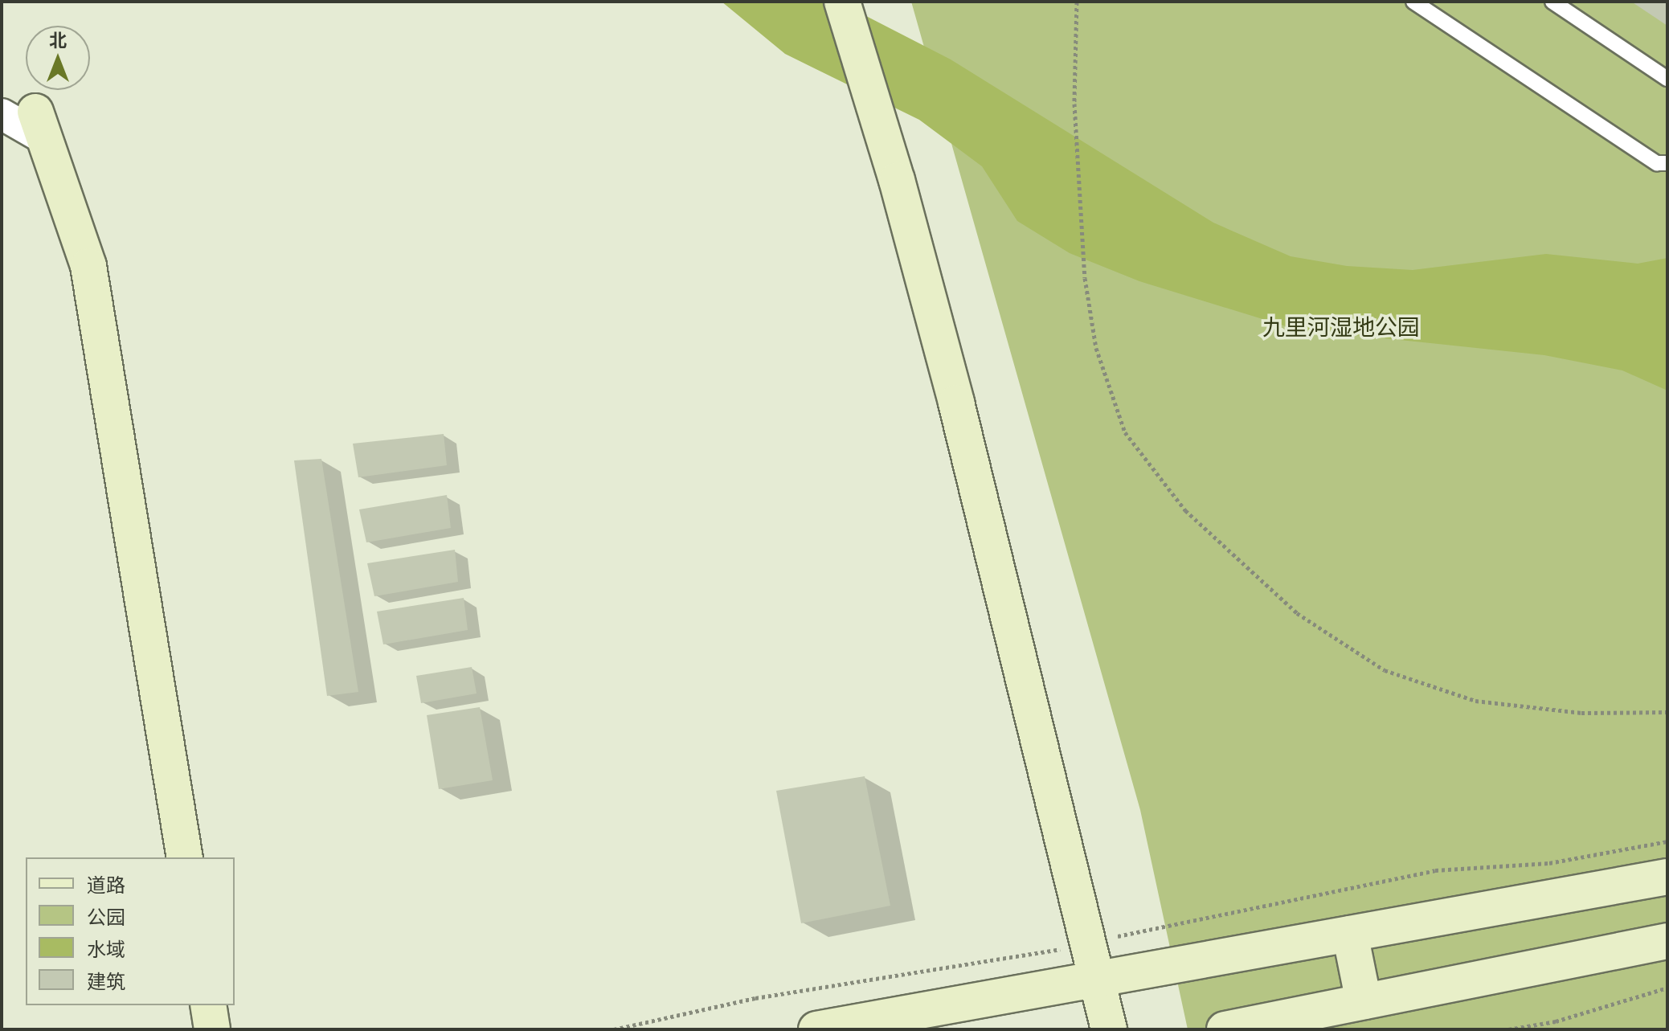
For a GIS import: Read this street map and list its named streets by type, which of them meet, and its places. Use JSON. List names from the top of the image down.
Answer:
{
  "parks": ["九里河湿地公园"],
  "legend": [
    "道路",
    "公园",
    "水域",
    "建筑"
  ],
  "north": "top"
}
